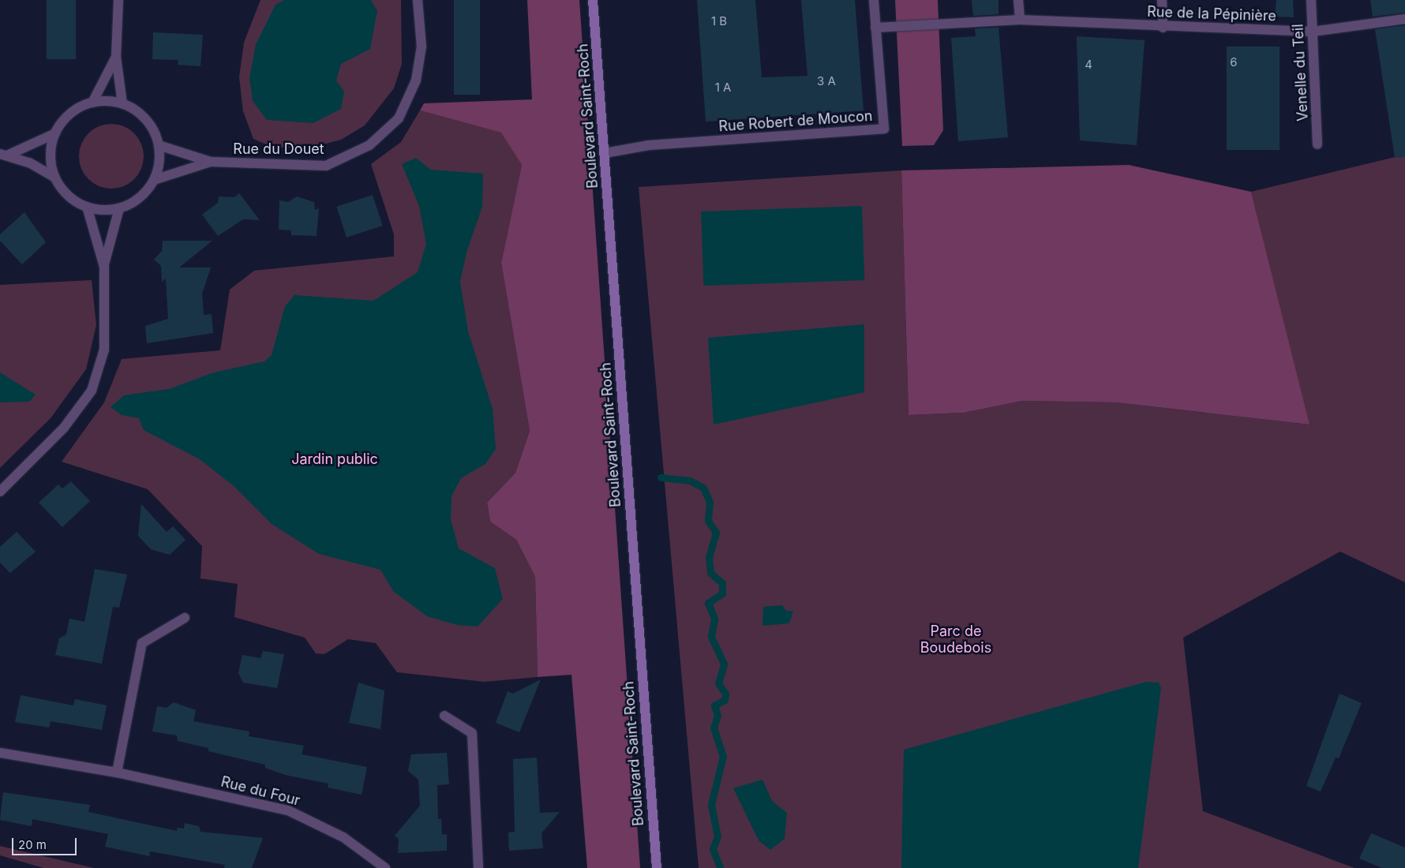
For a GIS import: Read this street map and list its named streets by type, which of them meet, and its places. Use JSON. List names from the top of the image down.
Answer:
{
  "streets": {
    "main road": ["Boulevard Saint-Roch"],
    "street": [
      "Rue de la Pépinière",
      "Venelle du Teil",
      "Rue Robert de Moucon",
      "Rue du Douet",
      "Rue du Four"
    ]
  },
  "crossings": [
    ["Rue de la Pépinière", "Venelle du Teil"],
    ["Rue de la Pépinière", "Rue Robert de Moucon"],
    ["Boulevard Saint-Roch", "Rue Robert de Moucon"]
  ],
  "parks": ["Jardin public", "Parc de Boudebois"],
  "house_numbers": [
    "1 B",
    "6",
    "4",
    "3 A",
    "1 A"
  ],
  "scale_bar": "20 m"
}
